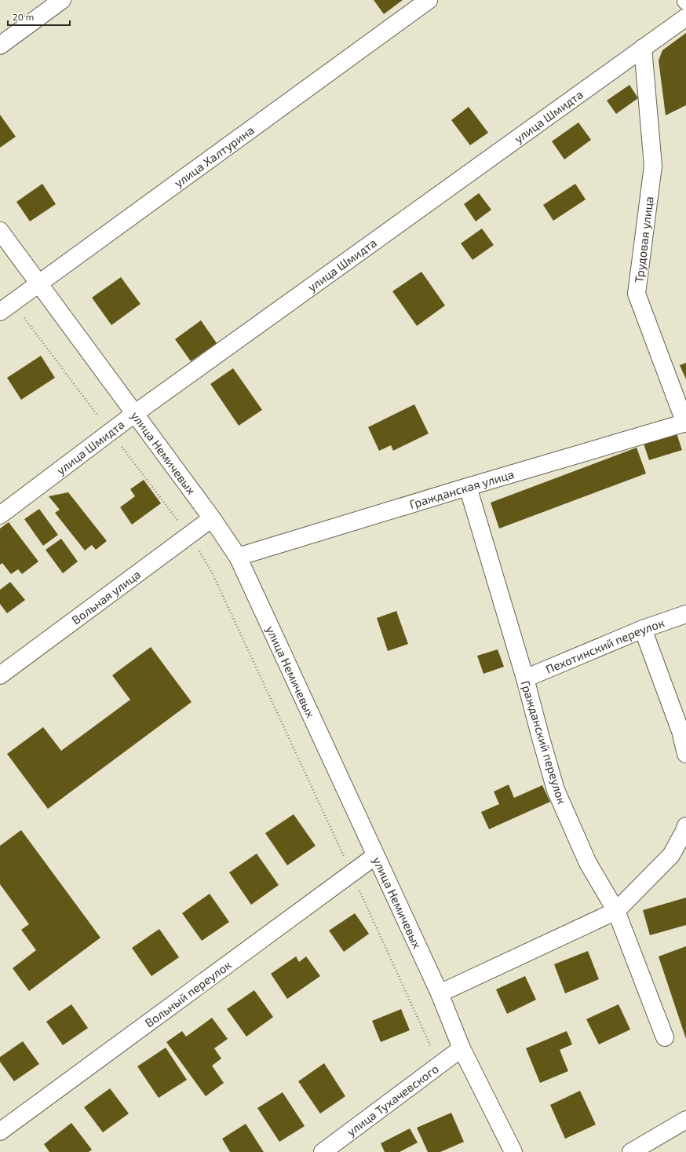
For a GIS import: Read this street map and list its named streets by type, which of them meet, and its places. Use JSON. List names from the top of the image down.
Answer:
{
  "streets": {
    "street": [
      "улица Шмидта",
      "улица Халтурина",
      "Трудовая улица",
      "улица Немичевых",
      "Гражданская улица",
      "Вольная улица",
      "Пехотинский переулок",
      "Гражданский переулок",
      "Вольный переулок",
      "улица Тухачевского"
    ]
  },
  "crossings": [
    ["улица Шмидта", "Трудовая улица"],
    ["улица Шмидта", "улица Немичевых"],
    ["улица Халтурина", "улица Немичевых"],
    ["Трудовая улица", "Гражданская улица"],
    ["улица Немичевых", "Гражданская улица"],
    ["улица Немичевых", "Вольная улица"],
    ["улица Немичевых", "Вольный переулок"],
    ["улица Немичевых", "улица Тухачевского"],
    ["Гражданская улица", "Гражданский переулок"],
    ["Пехотинский переулок", "Гражданский переулок"]
  ],
  "scale_bar": "20 m"
}
